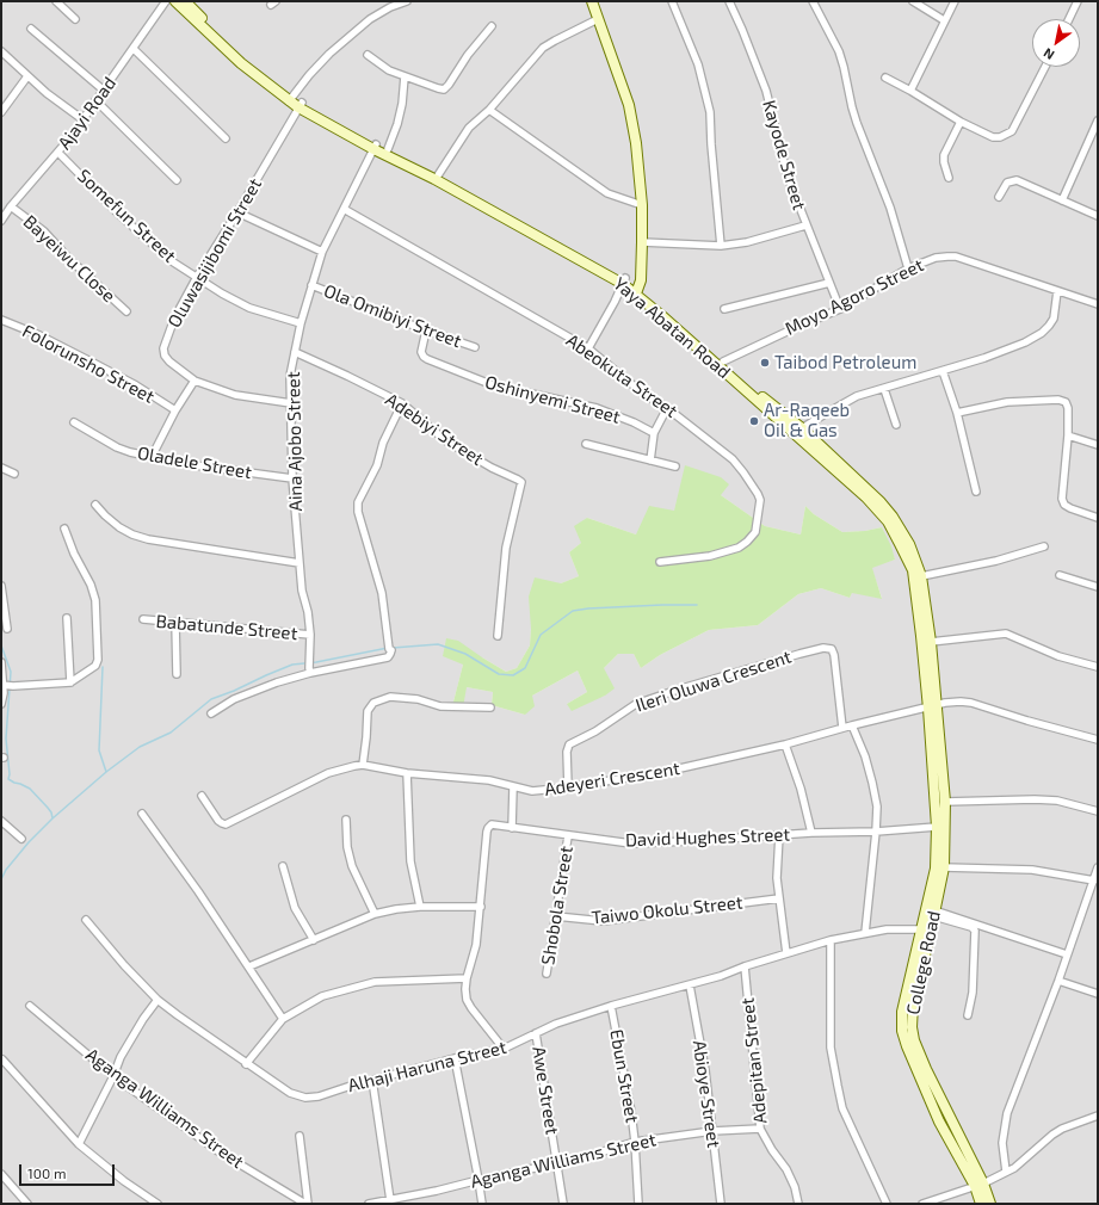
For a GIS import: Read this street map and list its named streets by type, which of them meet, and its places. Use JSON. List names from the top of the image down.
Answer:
{
  "streets": {
    "main road": ["Yaya Abatan Road", "College Road"],
    "street": [
      "Ajayi Road",
      "Kayode Street",
      "Somefun Street",
      "Oluwasijibomi Street",
      "Bayeiwu Close",
      "Moyo Agoro Street",
      "Ola Omibiyi Street",
      "Folorunsho Street",
      "Abeokuta Street",
      "Oshinyemi Street",
      "Adebiyi Street",
      "Aina Ajobo Street",
      "Oladele Street",
      "Babatunde Street",
      "Ileri Oluwa Crescent",
      "Adeyeri Crescent",
      "David Hughes Street",
      "Shobola Street",
      "Taiwo Okolu Street",
      "Adepitan Street",
      "Alhaji Haruna Street",
      "Ebun Street",
      "Awe Street",
      "Abioye Street",
      "Aganga Williams Street"
    ]
  },
  "crossings": [
    ["Ajayi Road", "Somefun Street"],
    ["Ajayi Road", "Bayeiwu Close"],
    ["Kayode Street", "Moyo Agoro Street"],
    ["Somefun Street", "Oluwasijibomi Street"],
    ["Somefun Street", "Aina Ajobo Street"],
    ["Oluwasijibomi Street", "Yaya Abatan Road"],
    ["Oluwasijibomi Street", "Aina Ajobo Street"],
    ["Moyo Agoro Street", "Yaya Abatan Road"],
    ["Ola Omibiyi Street", "Oshinyemi Street"],
    ["Ola Omibiyi Street", "Aina Ajobo Street"],
    ["Yaya Abatan Road", "Aina Ajobo Street"],
    ["Yaya Abatan Road", "Adeyeri Crescent"],
    ["Yaya Abatan Road", "College Road"],
    ["Abeokuta Street", "Aina Ajobo Street"],
    ["Adebiyi Street", "Aina Ajobo Street"],
    ["Aina Ajobo Street", "Oladele Street"],
    ["Aina Ajobo Street", "Babatunde Street"],
    ["Ileri Oluwa Crescent", "Adeyeri Crescent"],
    ["Adeyeri Crescent", "College Road"],
    ["David Hughes Street", "Shobola Street"],
    ["David Hughes Street", "College Road"],
    ["David Hughes Street", "Alhaji Haruna Street"],
    ["Shobola Street", "Taiwo Okolu Street"],
    ["College Road", "Alhaji Haruna Street"],
    ["Adepitan Street", "Alhaji Haruna Street"],
    ["Adepitan Street", "Aganga Williams Street"],
    ["Alhaji Haruna Street", "Ebun Street"],
    ["Alhaji Haruna Street", "Awe Street"],
    ["Alhaji Haruna Street", "Abioye Street"],
    ["Ebun Street", "Aganga Williams Street"],
    ["Awe Street", "Aganga Williams Street"],
    ["Abioye Street", "Aganga Williams Street"]
  ],
  "places": ["Taibod Petroleum", "Ar-Raqeeb Oil & Gas"],
  "scale_bar": "100 m",
  "north": "bottom left"
}
